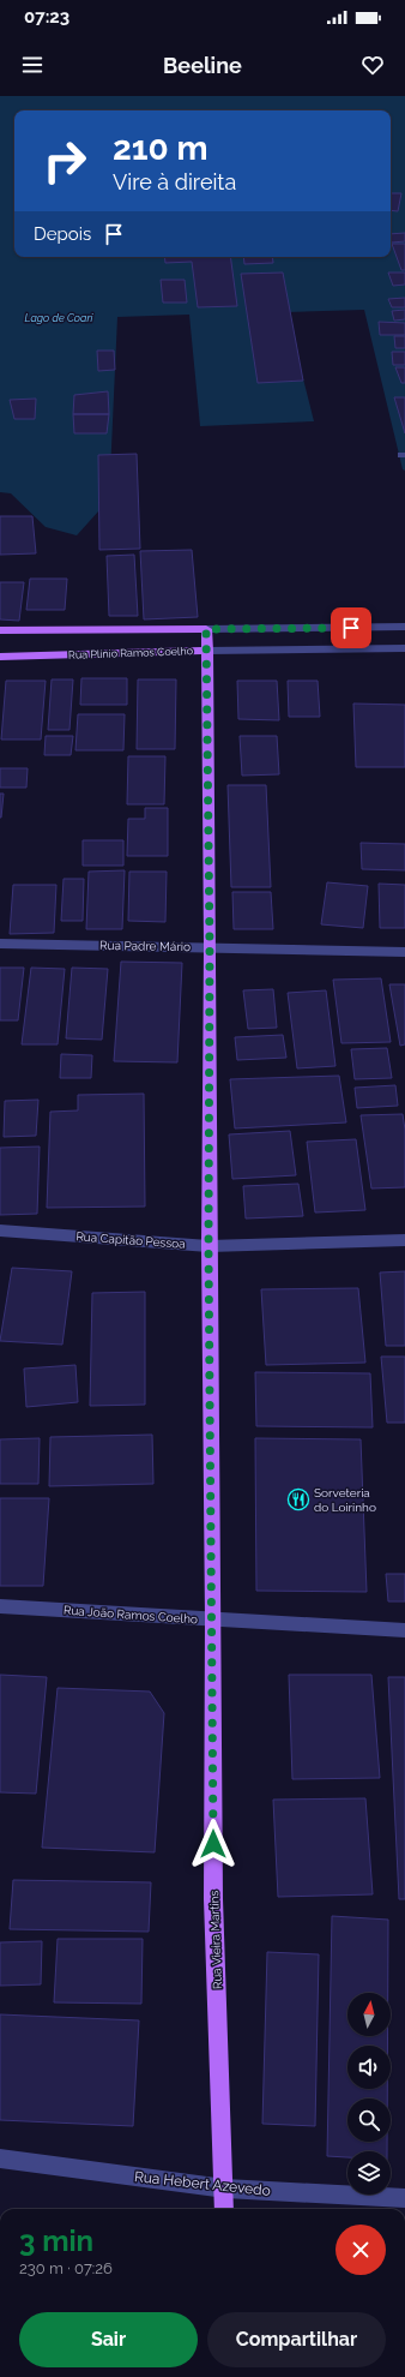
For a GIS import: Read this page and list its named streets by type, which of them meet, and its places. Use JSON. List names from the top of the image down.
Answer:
{
  "streets": {
    "main road": ["Rua Plínio Ramos Coelho", "Rua Vieira Martins"],
    "street": [
      "Rua Padre Mário",
      "Rua Capitão Pessoa",
      "Rua João Ramos Coelho",
      "Rua Hebert Azevedo"
    ]
  },
  "crossings": [
    ["Rua Plínio Ramos Coelho", "Rua Vieira Martins"],
    ["Rua Padre Mário", "Rua Vieira Martins"],
    ["Rua Capitão Pessoa", "Rua Vieira Martins"],
    ["Rua João Ramos Coelho", "Rua Vieira Martins"],
    ["Rua Vieira Martins", "Rua Hebert Azevedo"]
  ],
  "water": ["Lago de Coari"],
  "places": {
    "restaurant": ["Sorveteria do Loirinho"]
  },
  "north": "top",
  "page": {
    "status": "07:23",
    "header": "Beeline",
    "turn": ["210 m", "Vire à direita"],
    "then": "Depois",
    "heading": ["3 min", "230 m · 07:26"],
    "buttons": ["Sair", "Compartilhar"]
  }
}
